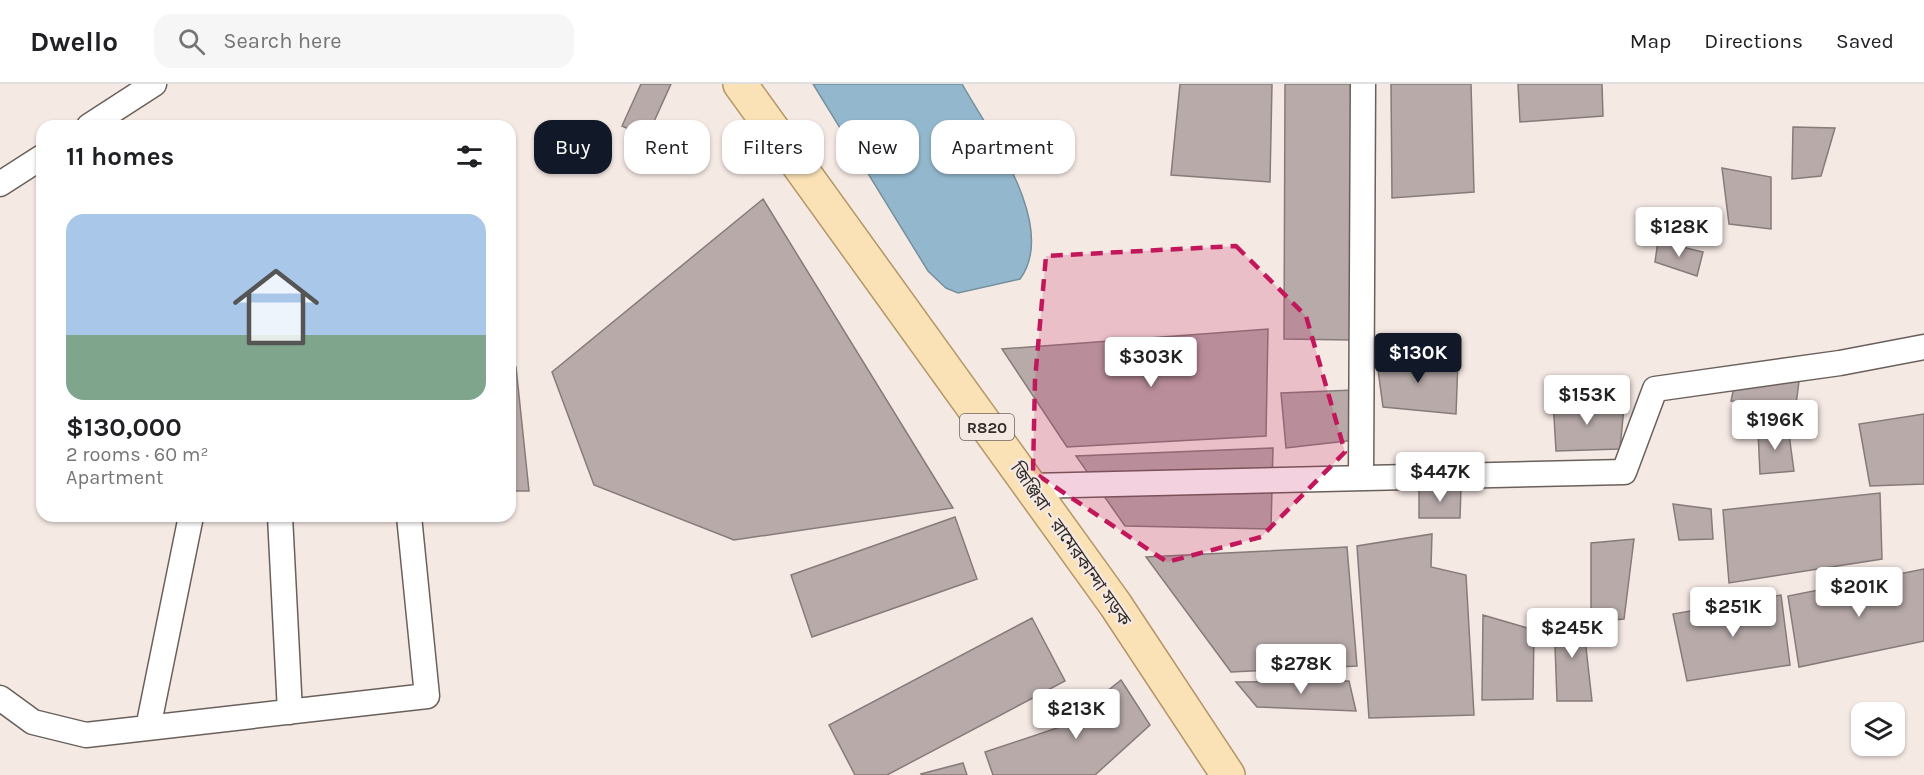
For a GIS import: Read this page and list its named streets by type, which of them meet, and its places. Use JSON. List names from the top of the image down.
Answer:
{
  "streets": {
    "main road": ["R820", "জিঞ্জিরা - রামেরকান্দা সড়ক"]
  },
  "page": {
    "header": "Dwello",
    "search": "Search here",
    "nav": ["Map", "Directions", "Saved"],
    "chip": [
      "Buy",
      "Rent",
      "Filters",
      "New",
      "Apartment"
    ],
    "heading": "11 homes",
    "list": [
      {
        "name": "$130,000",
        "note": "2 rooms · 60 m² · Apartment"
      }
    ],
    "price": [
      "$128K",
      "$130K",
      "$303K",
      "$153K",
      "$196K",
      "$447K",
      "$201K",
      "$251K",
      "$245K",
      "$278K",
      "$213K"
    ]
  }
}
